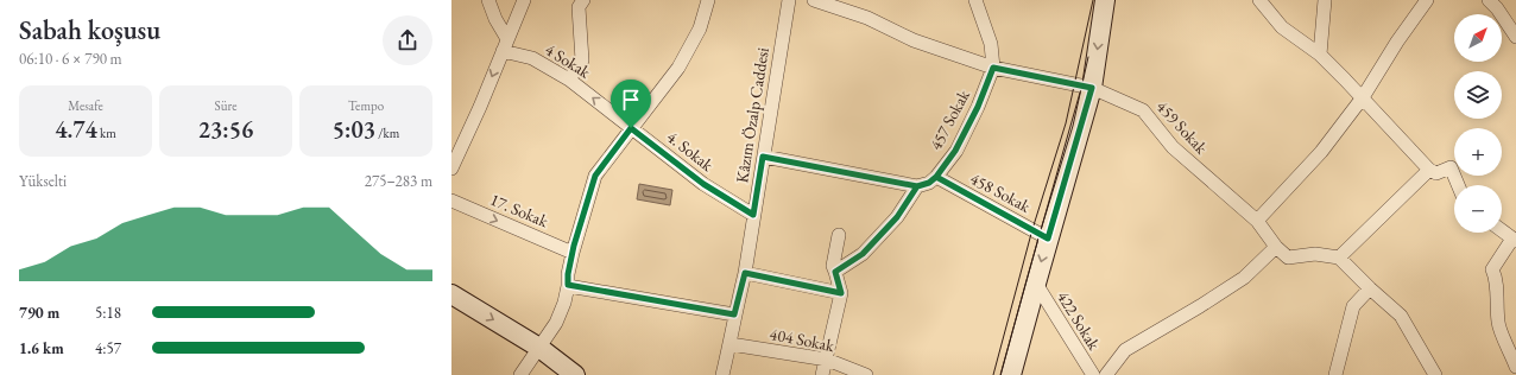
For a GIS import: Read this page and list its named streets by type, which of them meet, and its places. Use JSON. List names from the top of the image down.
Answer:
{
  "streets": {
    "street": [
      "4 Sokak",
      "Kâzım Özalp Caddesi",
      "457 Sokak",
      "459 Sokak",
      "4. Sokak",
      "458 Sokak",
      "17. Sokak",
      "422 Sokak",
      "404 Sokak"
    ]
  },
  "crossings": [
    ["4 Sokak", "4. Sokak"],
    ["Kâzım Özalp Caddesi", "4. Sokak"],
    ["Kâzım Özalp Caddesi", "458 Sokak"],
    ["Kâzım Özalp Caddesi", "404 Sokak"],
    ["457 Sokak", "459 Sokak"],
    ["457 Sokak", "458 Sokak"]
  ],
  "one_way": ["4 Sokak"],
  "north": "top right",
  "page": {
    "heading": ["Sabah koşusu", "06:10 · 6 × 790 m"],
    "map_buttons": ["+", "−"],
    "stats": [
      ["Mesafe", "4.74 km"],
      ["Süre", "23:56"],
      ["Tempo", "5:03 /km"]
    ],
    "chart": ["Yükselti", "275–283 m"],
    "list": [
      {
        "name": "790 m",
        "note": "5:18"
      },
      {
        "name": "1.6 km",
        "note": "4:57"
      }
    ]
  }
}
